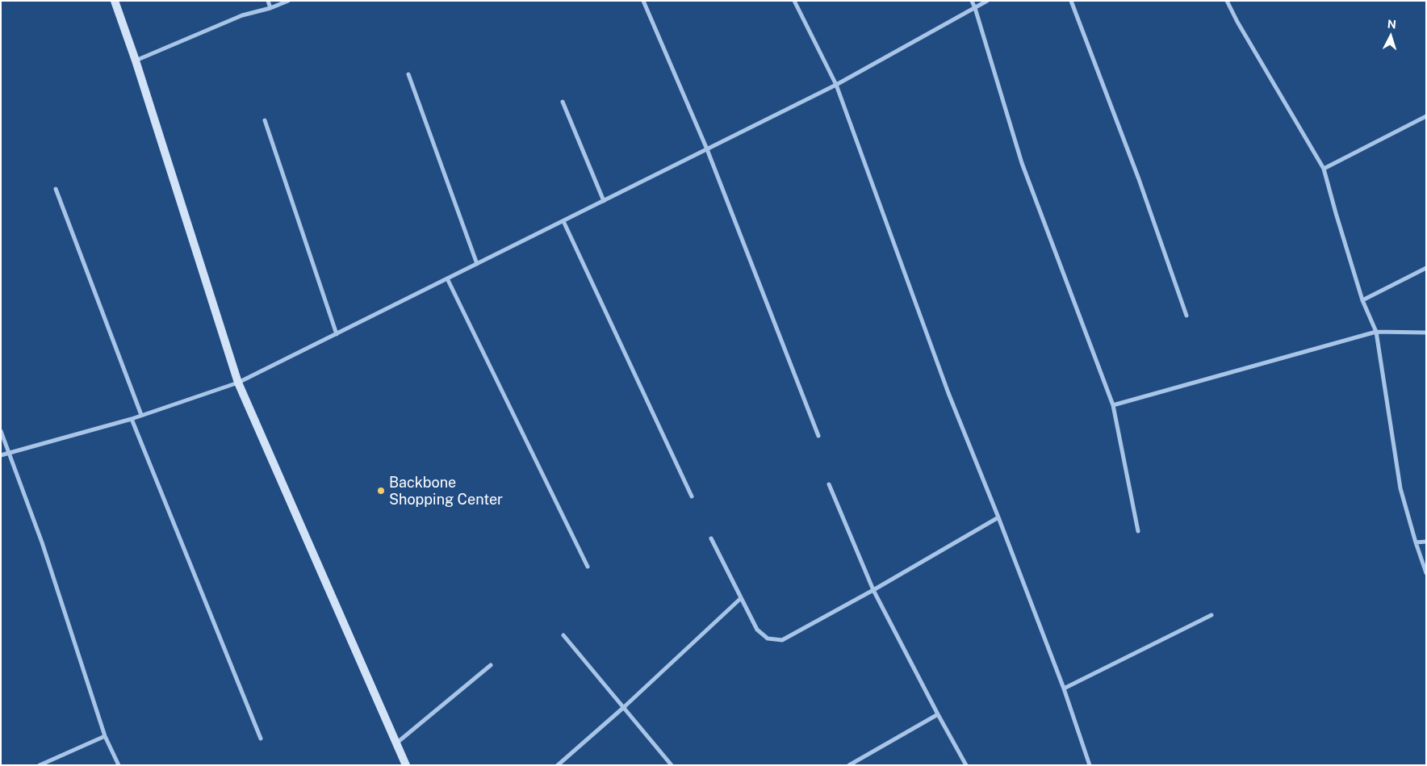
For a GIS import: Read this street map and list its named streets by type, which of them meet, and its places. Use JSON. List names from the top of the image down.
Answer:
{
  "places": ["Backbone Shopping Center"],
  "north": "top"
}
